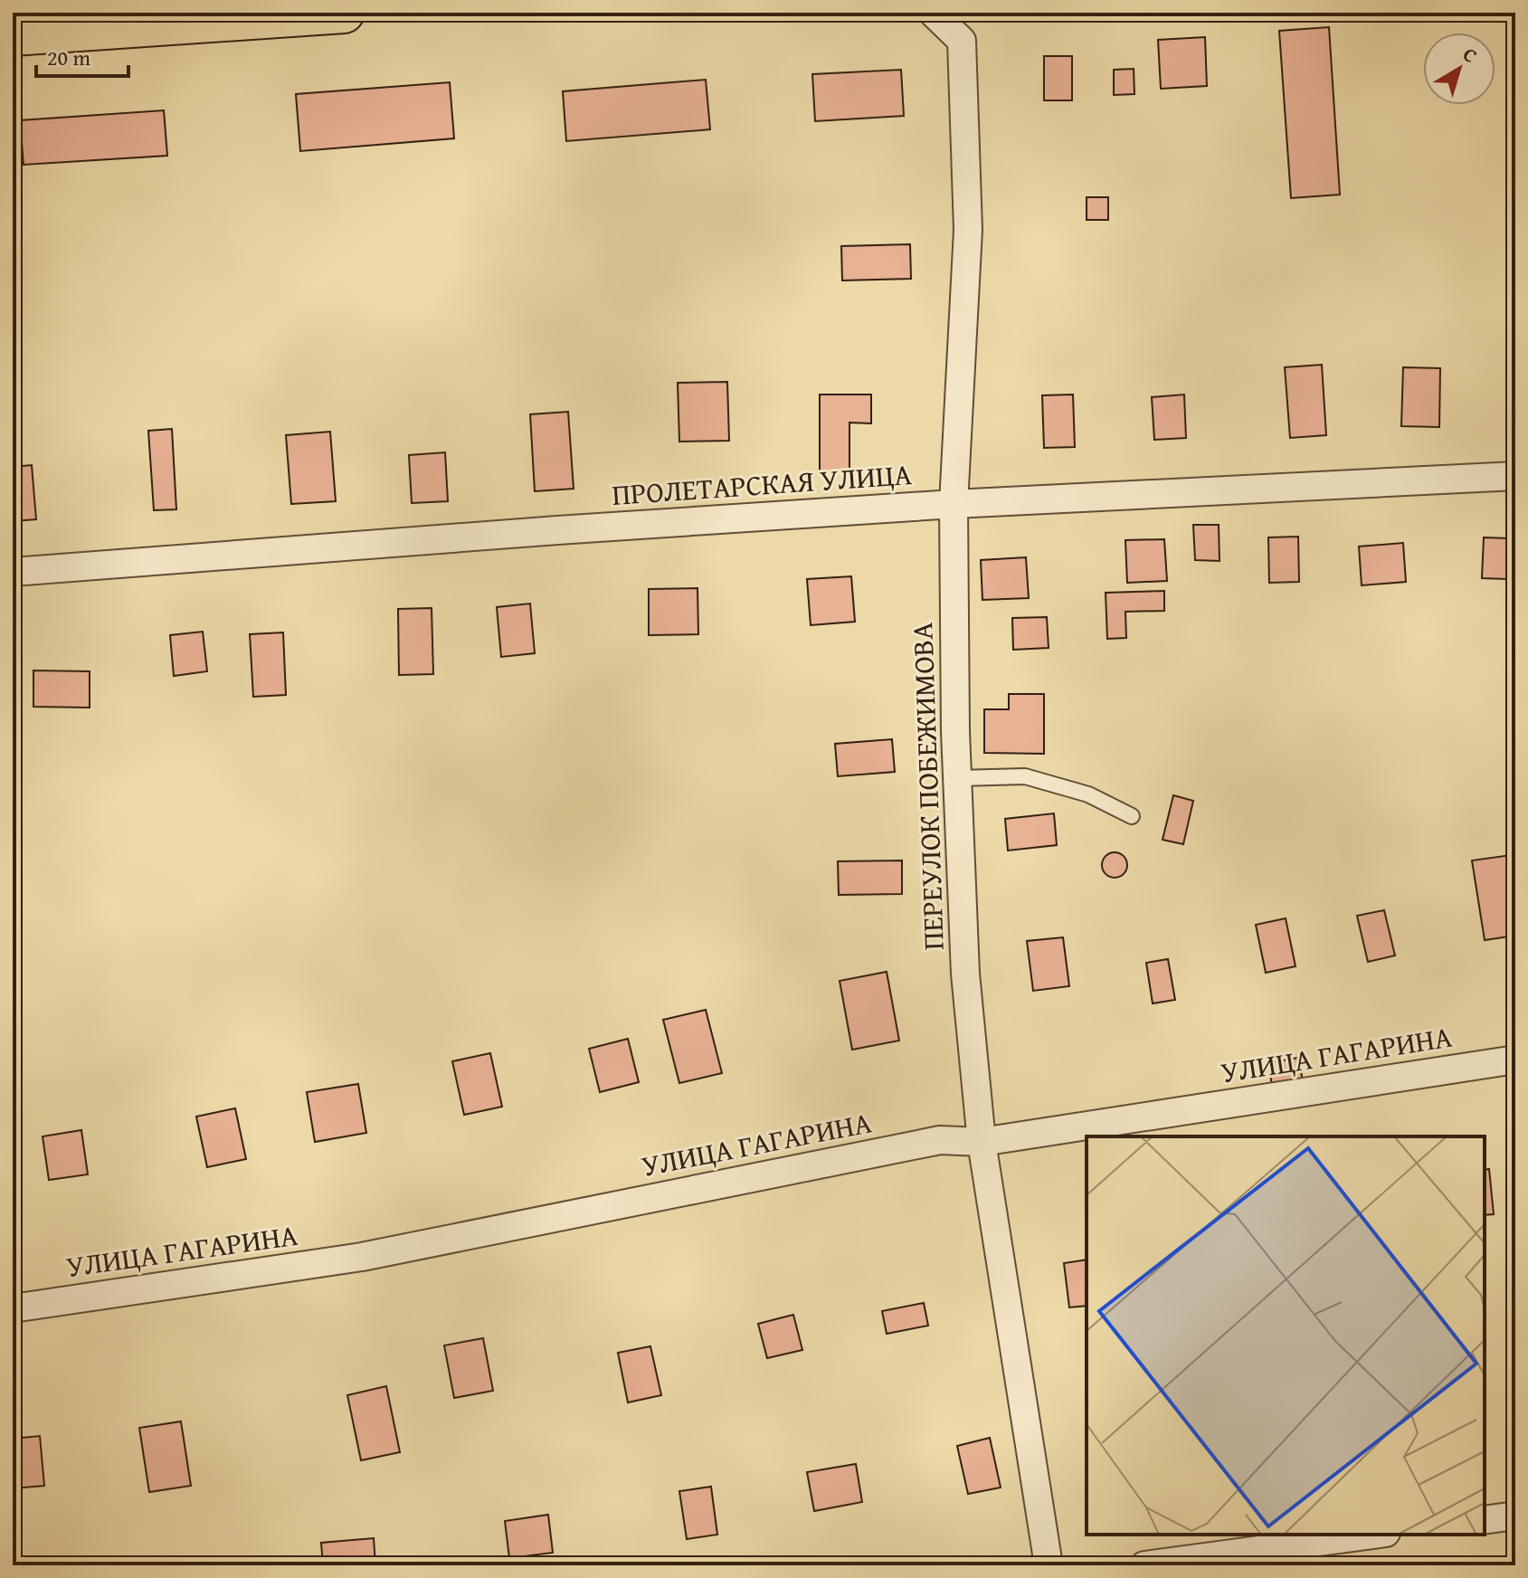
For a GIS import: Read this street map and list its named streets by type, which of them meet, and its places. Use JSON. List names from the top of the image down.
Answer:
{
  "streets": {
    "street": ["ПРОЛЕТАРСКАЯ УЛИЦА", "ПЕРЕУЛОК ПОБЕЖИМОВА", "УЛИЦА ГАГАРИНА"]
  },
  "crossings": [
    ["ПРОЛЕТАРСКАЯ УЛИЦА", "ПЕРЕУЛОК ПОБЕЖИМОВА"],
    ["ПЕРЕУЛОК ПОБЕЖИМОВА", "УЛИЦА ГАГАРИНА"]
  ],
  "scale_bar": "20 m",
  "north": "top right"
}
